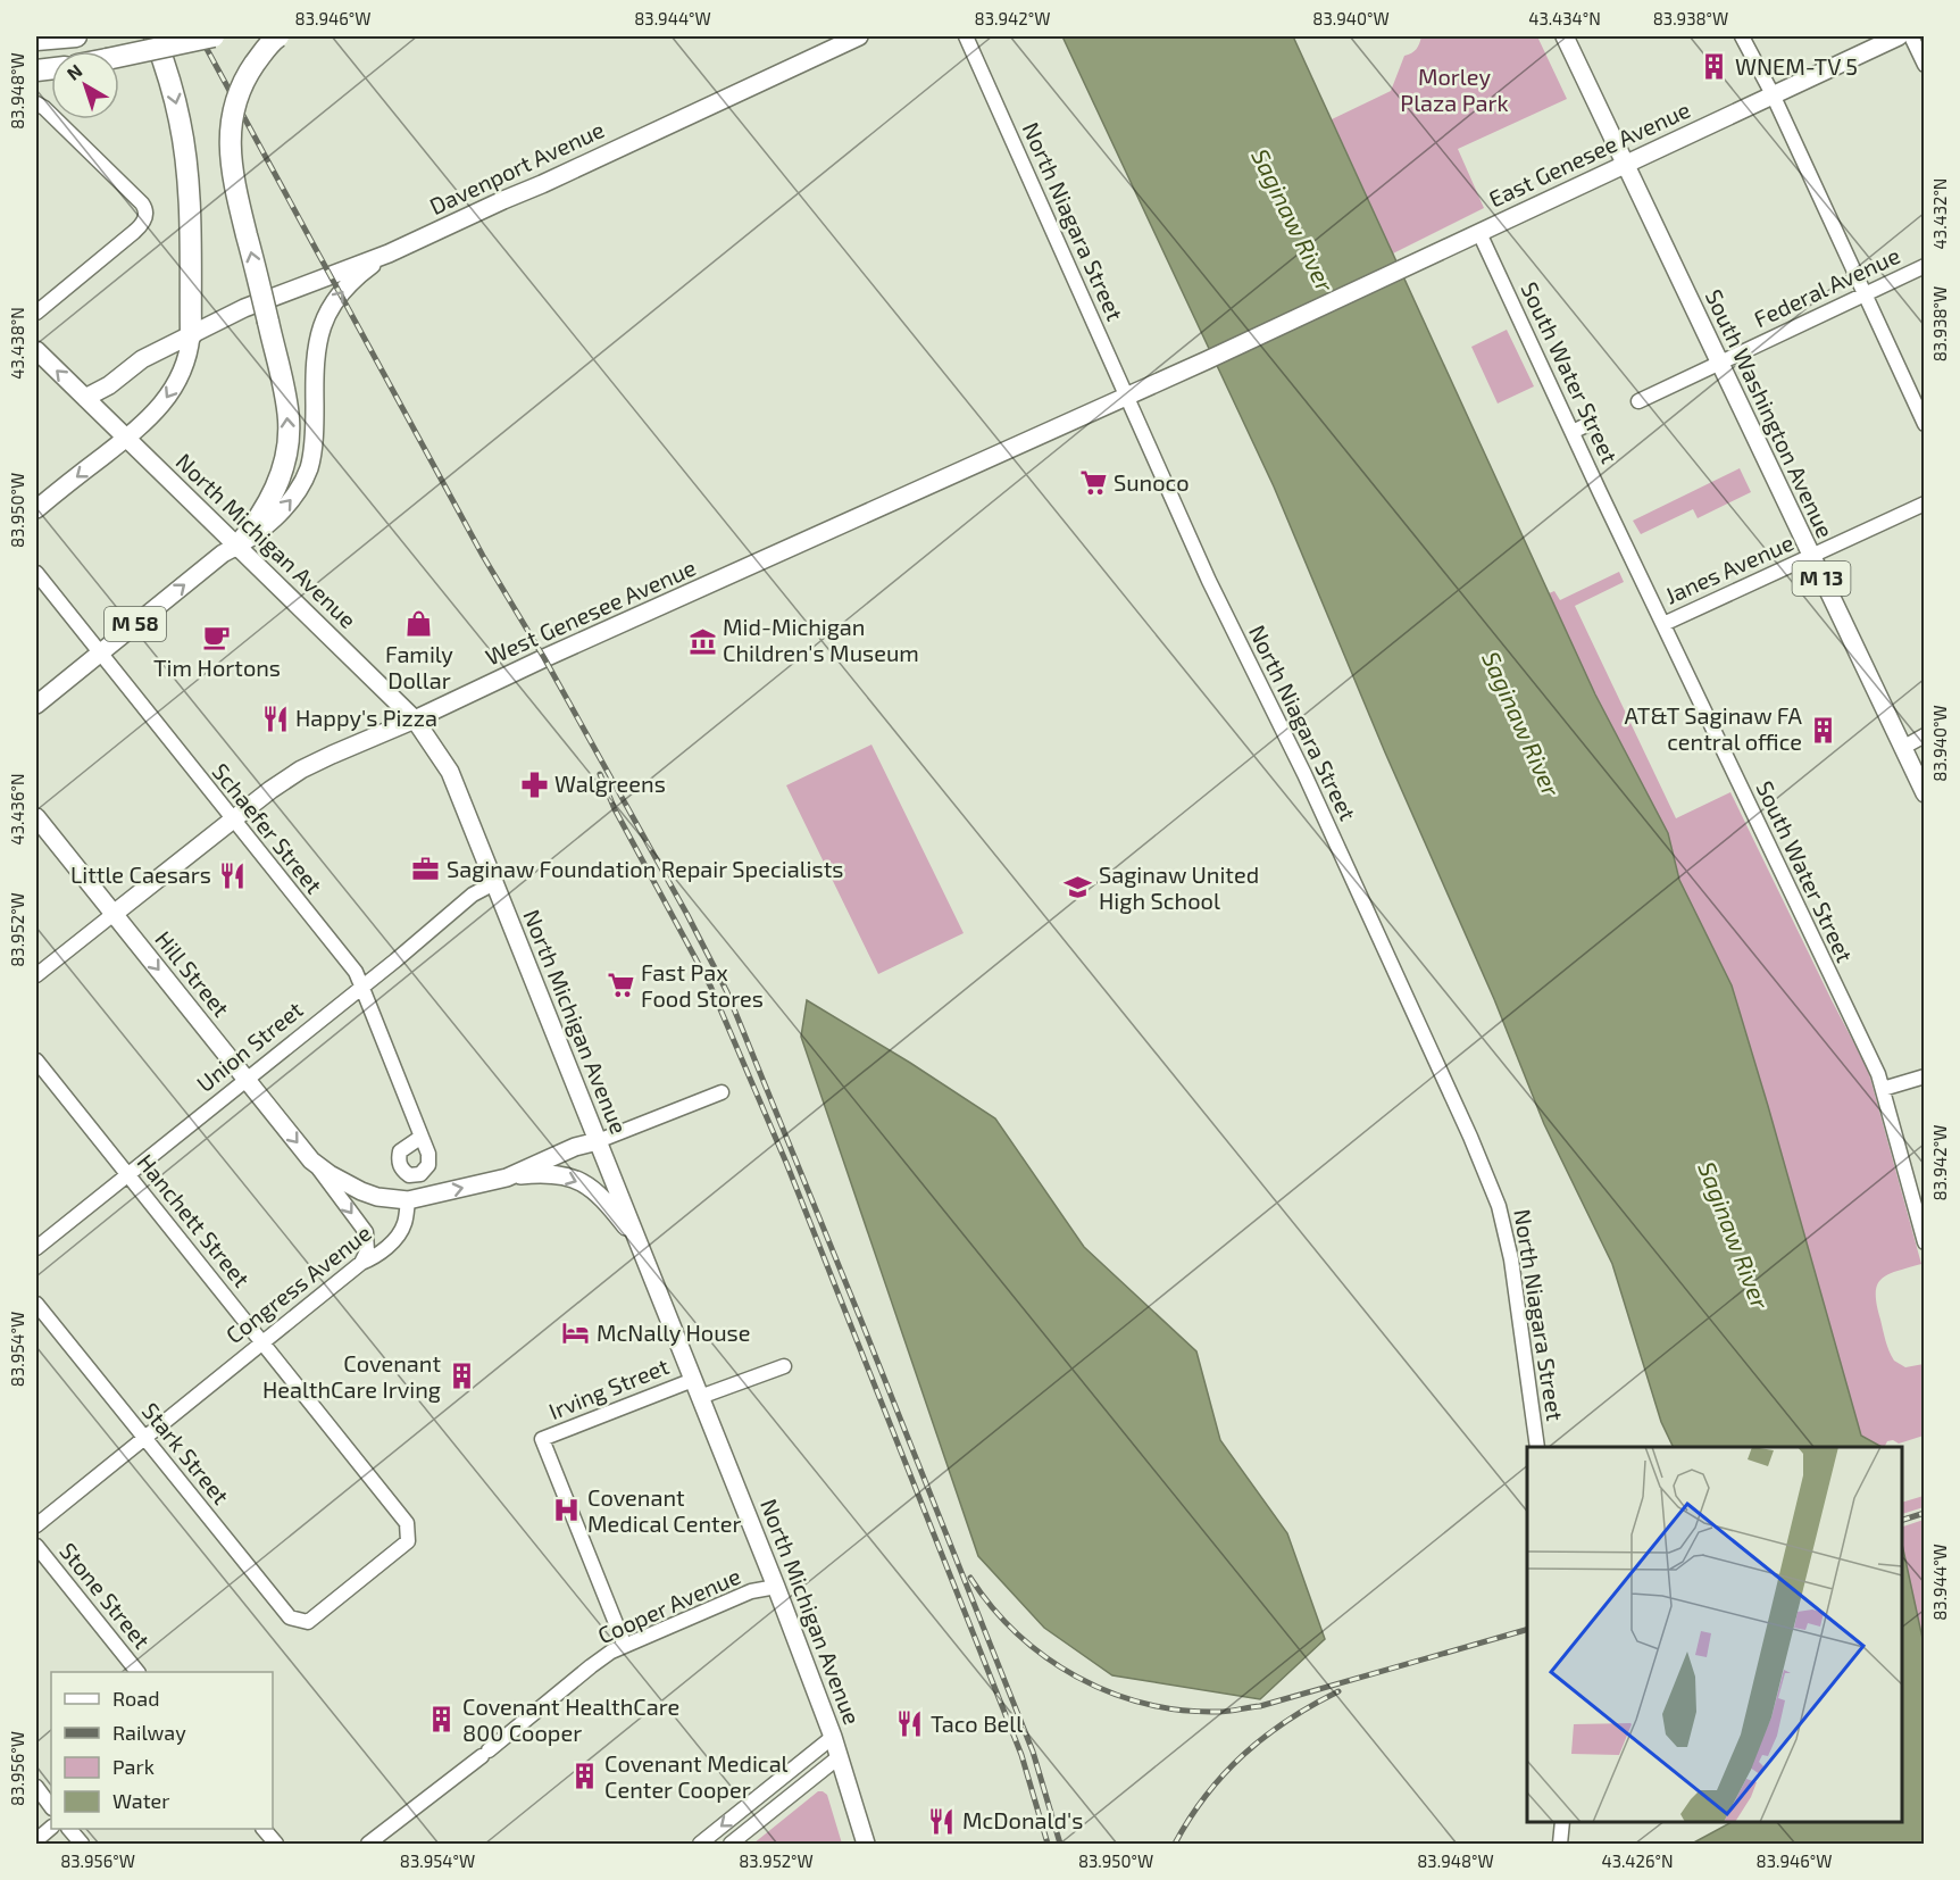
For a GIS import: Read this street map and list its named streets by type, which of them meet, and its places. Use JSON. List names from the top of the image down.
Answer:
{
  "streets": {
    "main road": [
      "East Genesee Avenue",
      "Davenport Avenue",
      "South Washington Avenue",
      "North Michigan Avenue",
      "M 13",
      "West Genesee Avenue",
      "M 58",
      "Hill Street"
    ],
    "street": [
      "North Niagara Street",
      "Federal Avenue",
      "South Water Street",
      "Janes Avenue",
      "Schaefer Street",
      "Union Street",
      "Hanchett Street",
      "Congress Avenue",
      "Irving Street",
      "Stark Street",
      "Stone Street",
      "Cooper Avenue"
    ]
  },
  "crossings": [
    ["East Genesee Avenue", "South Water Street"],
    ["East Genesee Avenue", "South Washington Avenue"],
    ["East Genesee Avenue", "M 13"],
    ["East Genesee Avenue", "West Genesee Avenue"],
    ["Davenport Avenue", "North Michigan Avenue"],
    ["North Niagara Street", "West Genesee Avenue"],
    ["Federal Avenue", "South Washington Avenue"],
    ["South Water Street", "Janes Avenue"],
    ["South Washington Avenue", "Janes Avenue"],
    ["South Washington Avenue", "M 13"],
    ["North Michigan Avenue", "West Genesee Avenue"],
    ["North Michigan Avenue", "M 58"],
    ["North Michigan Avenue", "Union Street"],
    ["North Michigan Avenue", "Irving Street"],
    ["North Michigan Avenue", "Cooper Avenue"],
    ["West Genesee Avenue", "Schaefer Street"],
    ["West Genesee Avenue", "Hill Street"],
    ["M 58", "Schaefer Street"],
    ["Schaefer Street", "Union Street"],
    ["Hill Street", "Union Street"],
    ["Hill Street", "Congress Avenue"],
    ["Union Street", "Hanchett Street"],
    ["Hanchett Street", "Congress Avenue"],
    ["Hanchett Street", "Stark Street"],
    ["Congress Avenue", "Stark Street"],
    ["Irving Street", "Cooper Avenue"]
  ],
  "one_way": ["Hill Street"],
  "water": ["Saginaw River"],
  "parks": ["Morley Plaza Park"],
  "places": {
    "building": [
      "WNEM-TV 5",
      "AT&T Saginaw FA central office",
      "Covenant HealthCare Irving",
      "Covenant HealthCare 800 Cooper",
      "Covenant Medical Center Cooper"
    ],
    "supermarket": ["Sunoco", "Fast Pax Food Stores"],
    "shop": ["Family Dollar"],
    "cafe": ["Tim Hortons"],
    "museum": ["Mid-Michigan Children's Museum"],
    "restaurant": [
      "Happy's Pizza",
      "Little Caesars",
      "Taco Bell",
      "McDonald's"
    ],
    "pharmacy": ["Walgreens"],
    "office": ["Saginaw Foundation Repair Specialists"],
    "school or university": ["Saginaw United High School"],
    "hotel": ["McNally House"],
    "hospital": ["Covenant Medical Center"]
  },
  "legend": [
    "Road",
    "Railway",
    "Park",
    "Water"
  ],
  "north": "top left",
  "coordinates": [
    "83.946°W",
    "83.944°W",
    "83.942°W",
    "83.940°W",
    "43.434°N",
    "83.938°W",
    "83.948°W",
    "43.432°N",
    "43.438°N",
    "83.950°W",
    "43.436°N",
    "83.952°W",
    "83.954°W",
    "83.956°W",
    "43.426°N"
  ]
}
